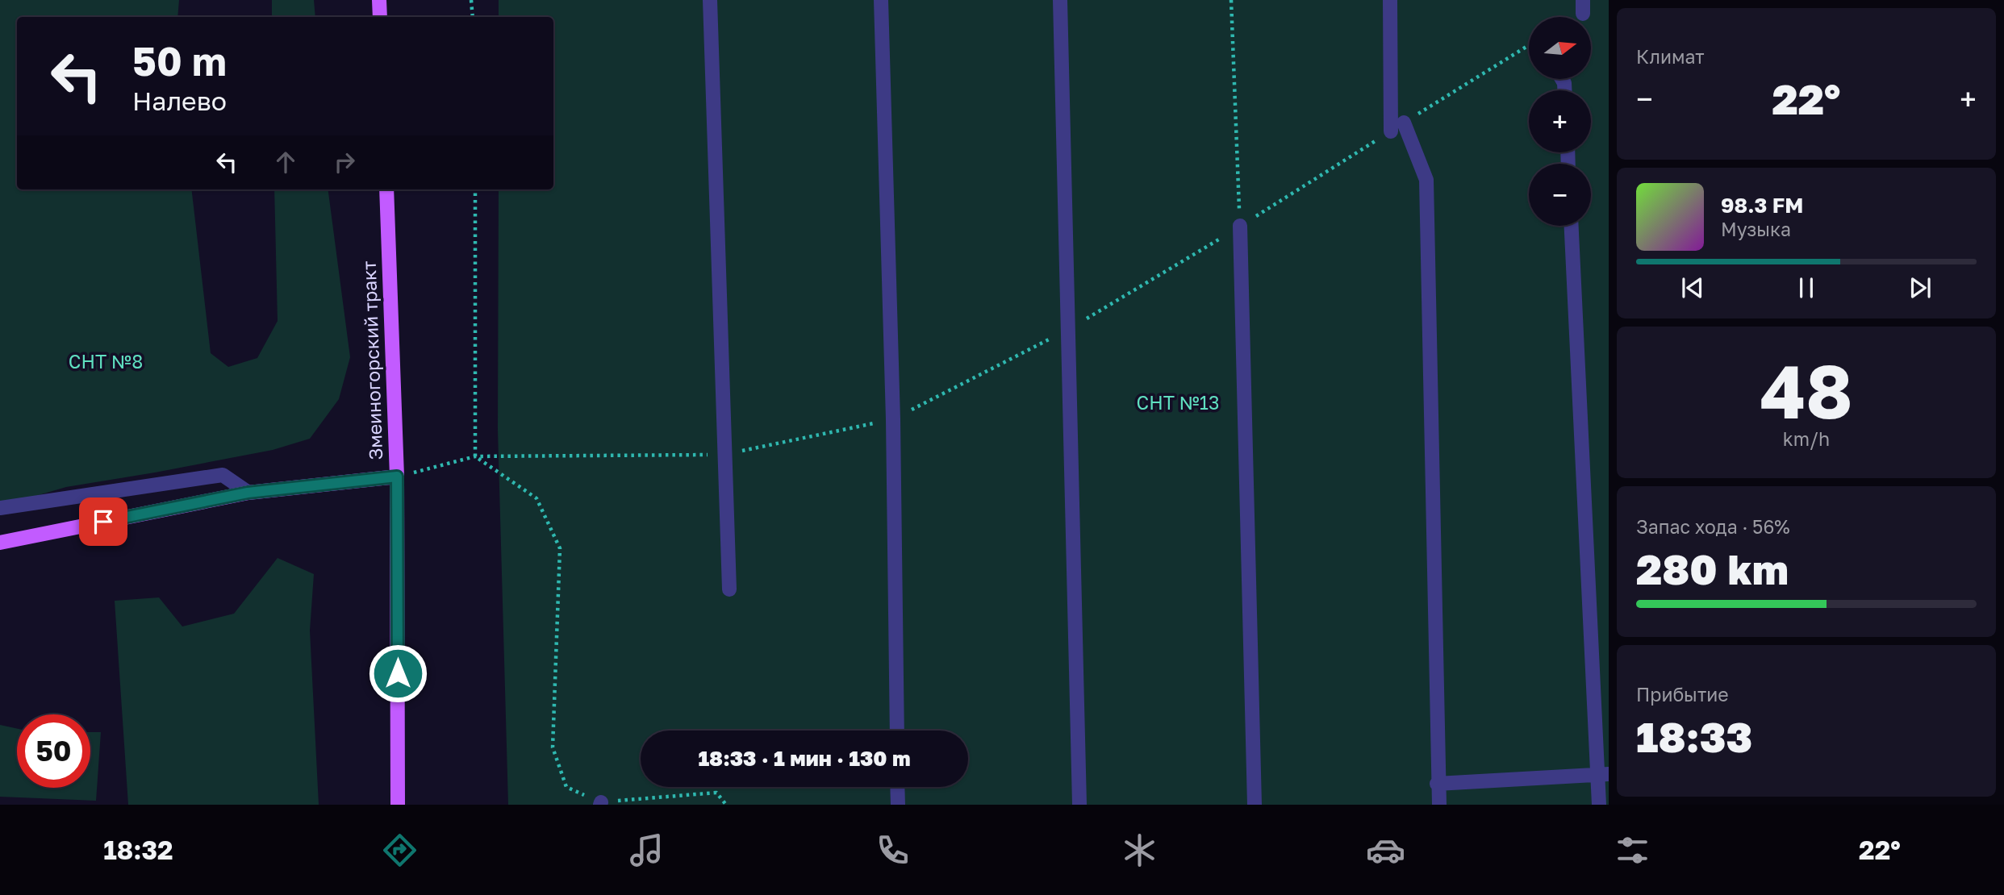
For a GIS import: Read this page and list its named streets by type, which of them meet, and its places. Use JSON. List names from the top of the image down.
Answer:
{
  "streets": {
    "main road": ["Змеиногорский тракт"]
  },
  "parks": ["СНТ №8", "СНТ №13"],
  "north": "right",
  "page": {
    "tile": [
      "Климат",
      ["48", "km/h"],
      ["Запас хода · 56%", "280 km"],
      ["Прибытие", "18:33"]
    ],
    "map_buttons": ["+", "−"],
    "turn": ["50 m", "Налево"],
    "heat": ["−", "22°", "+"],
    "song": ["98.3 FM", "Музыка"],
    "limit": "50",
    "trip": "18:33 · 1 мин · 130 m",
    "tabs": ["18:32", "22°"]
  }
}
